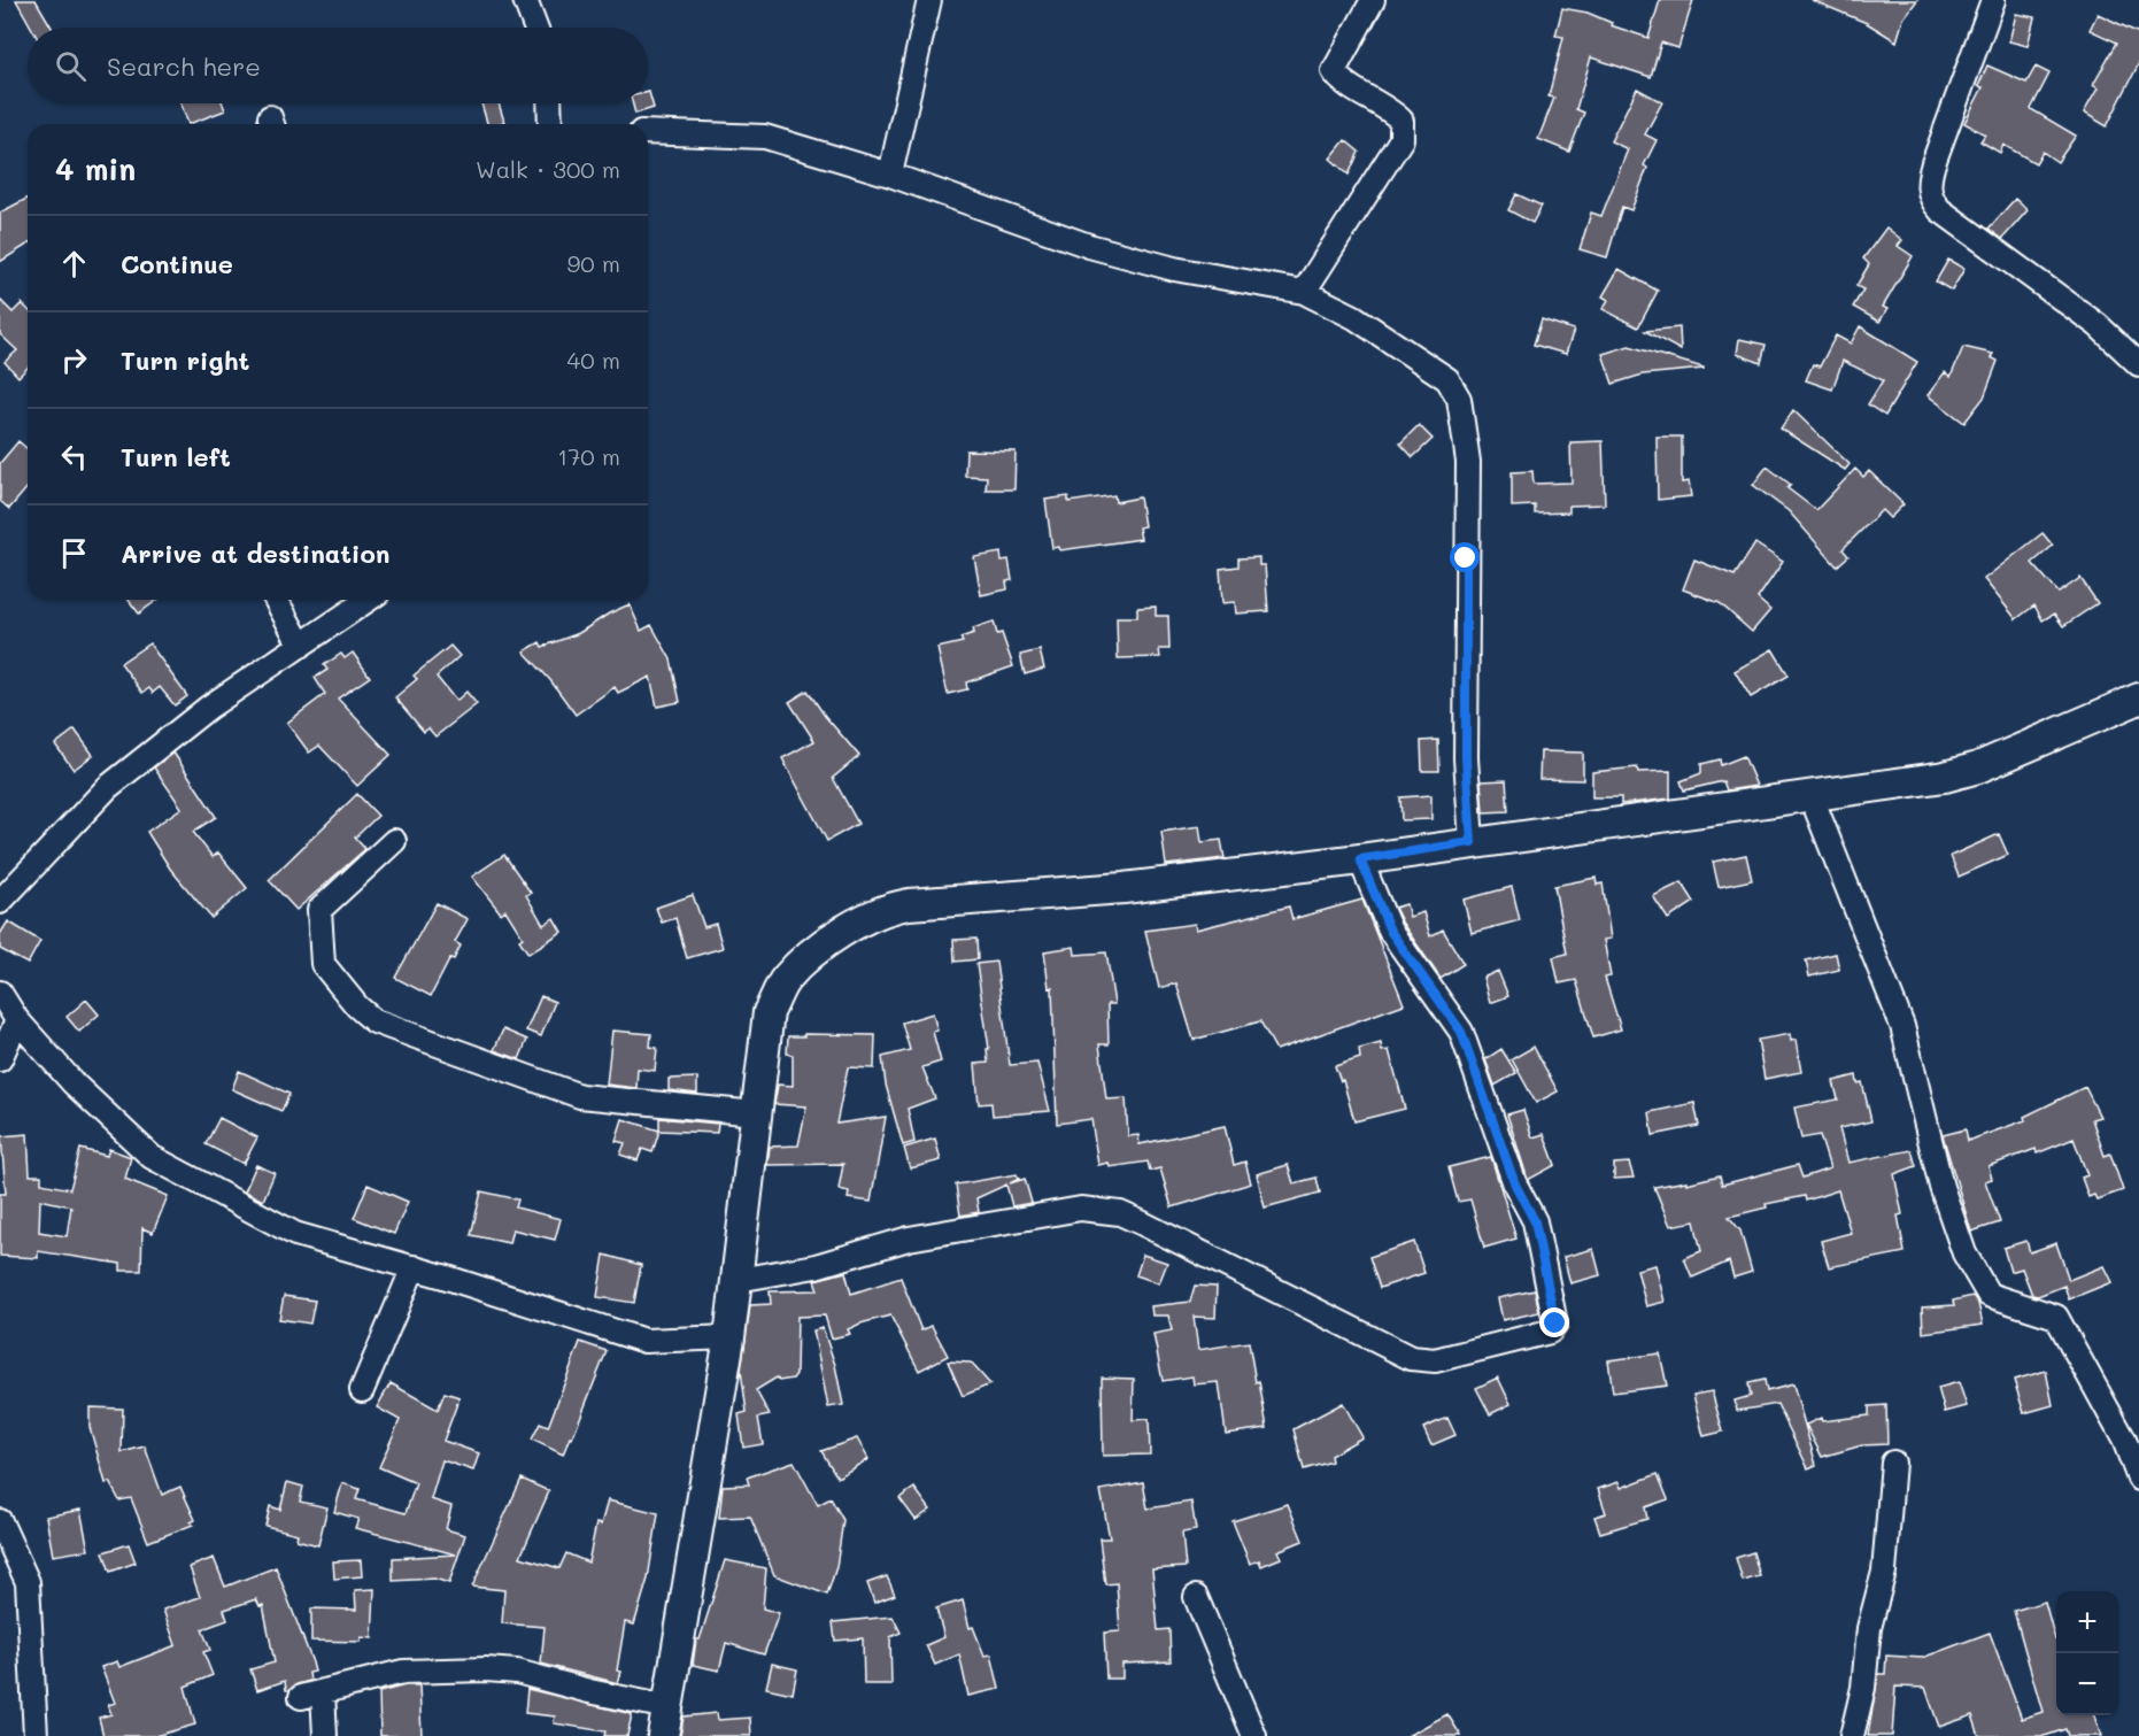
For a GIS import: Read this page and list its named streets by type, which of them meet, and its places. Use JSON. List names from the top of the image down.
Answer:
{
  "page": {
    "search": "Search here",
    "heading": ["4 min", "Walk · 300 m"],
    "list": [
      ["Continue", "90 m"],
      ["Turn right", "40 m"],
      ["Turn left", "170 m"],
      "Arrive at destination"
    ],
    "map_buttons": ["+", "−"]
  }
}
